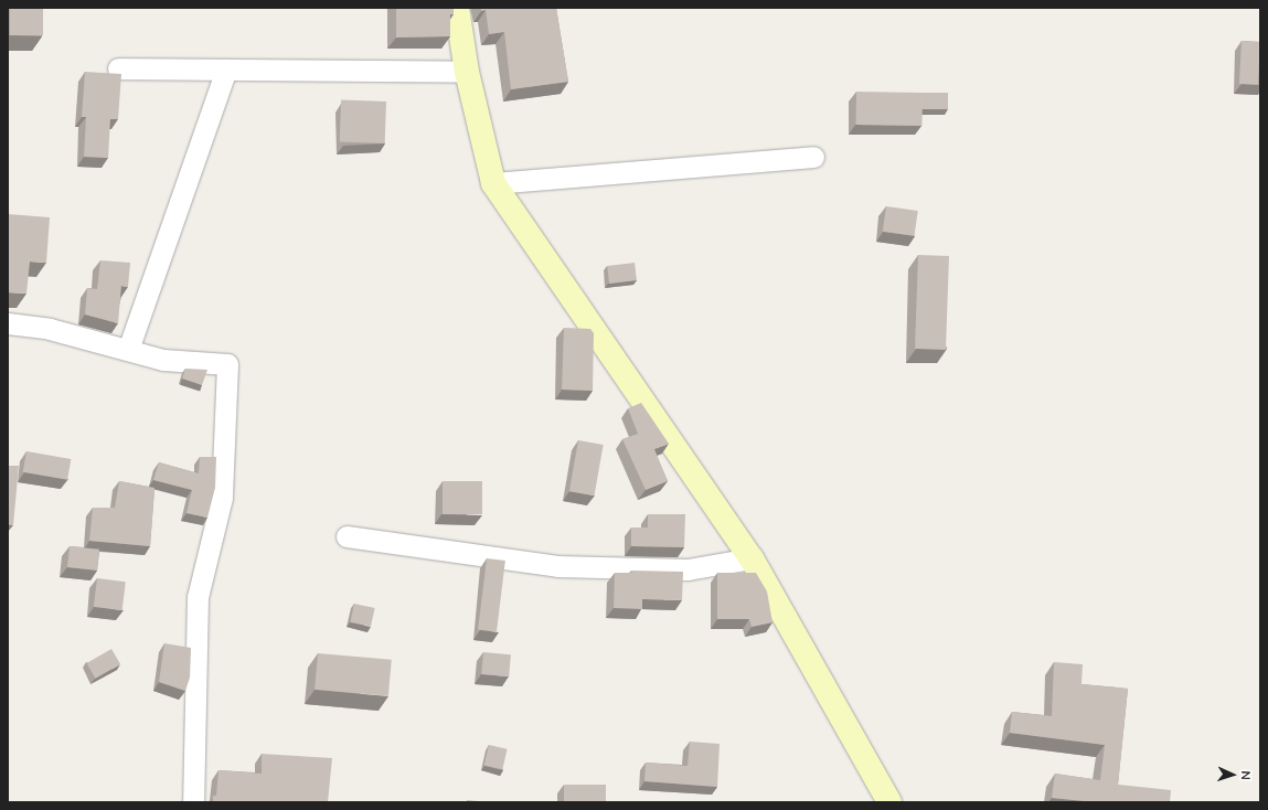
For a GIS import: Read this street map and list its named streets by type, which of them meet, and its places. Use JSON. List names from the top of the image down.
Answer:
{
  "north": "right"
}
